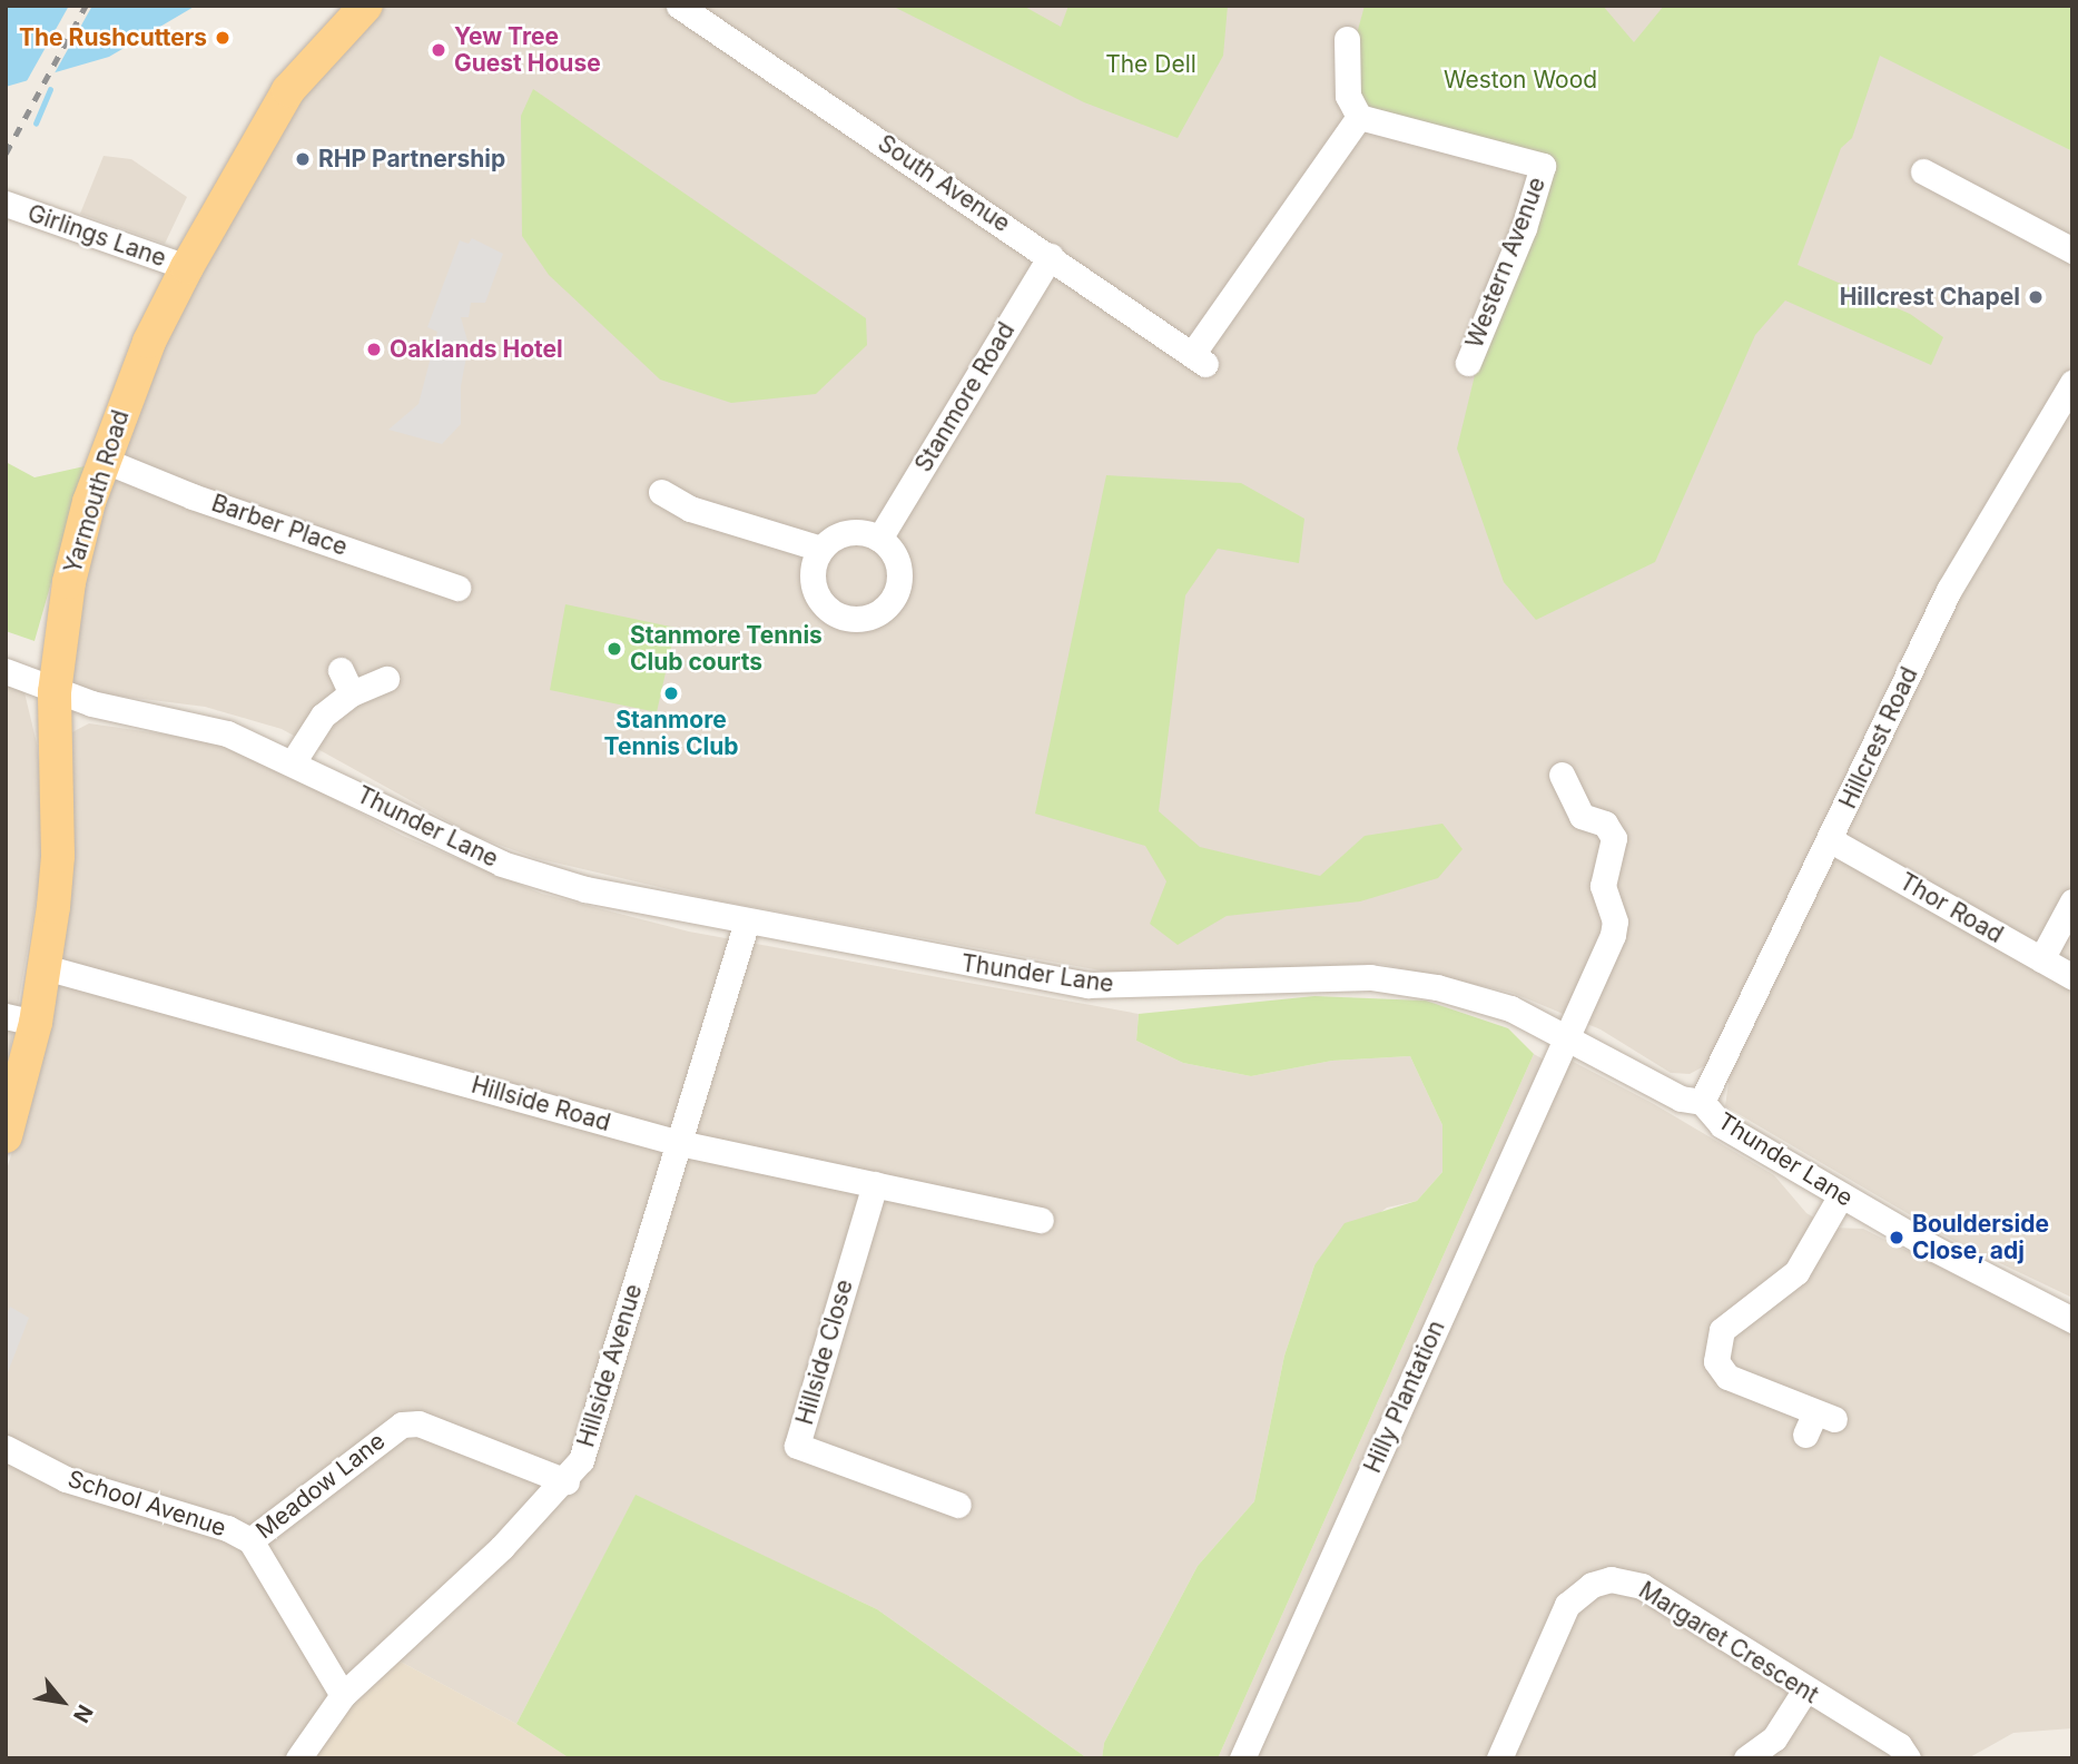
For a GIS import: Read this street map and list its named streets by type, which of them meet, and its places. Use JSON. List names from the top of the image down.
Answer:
{
  "streets": {
    "main road": ["Yarmouth Road"],
    "street": [
      "South Avenue",
      "Girlings Lane",
      "Western Avenue",
      "Stanmore Road",
      "Barber Place",
      "Hillcrest Road",
      "Thunder Lane",
      "Thor Road",
      "Hillside Road",
      "Hillside Close",
      "Hillside Avenue",
      "Hilly Plantation",
      "Meadow Lane",
      "School Avenue",
      "Margaret Crescent"
    ]
  },
  "crossings": [
    ["South Avenue", "Western Avenue"],
    ["South Avenue", "Stanmore Road"],
    ["Girlings Lane", "Yarmouth Road"],
    ["Yarmouth Road", "Barber Place"],
    ["Yarmouth Road", "Thunder Lane"],
    ["Yarmouth Road", "Hillside Road"],
    ["Hillcrest Road", "Thunder Lane"],
    ["Hillcrest Road", "Thor Road"],
    ["Thunder Lane", "Hillside Avenue"],
    ["Thunder Lane", "Hilly Plantation"],
    ["Hillside Road", "Hillside Close"],
    ["Hillside Road", "Hillside Avenue"],
    ["Hillside Avenue", "Meadow Lane"],
    ["Hillside Avenue", "School Avenue"],
    ["Meadow Lane", "School Avenue"]
  ],
  "parks": ["The Dell", "Weston Wood"],
  "places": [
    "The Rushcutters",
    "Yew Tree Guest House",
    "RHP Partnership",
    "Hillcrest Chapel",
    "Oaklands Hotel",
    "Stanmore Tennis Club courts",
    "Stanmore Tennis Club",
    "Boulderside Close, adj"
  ],
  "north": "bottom right"
}
